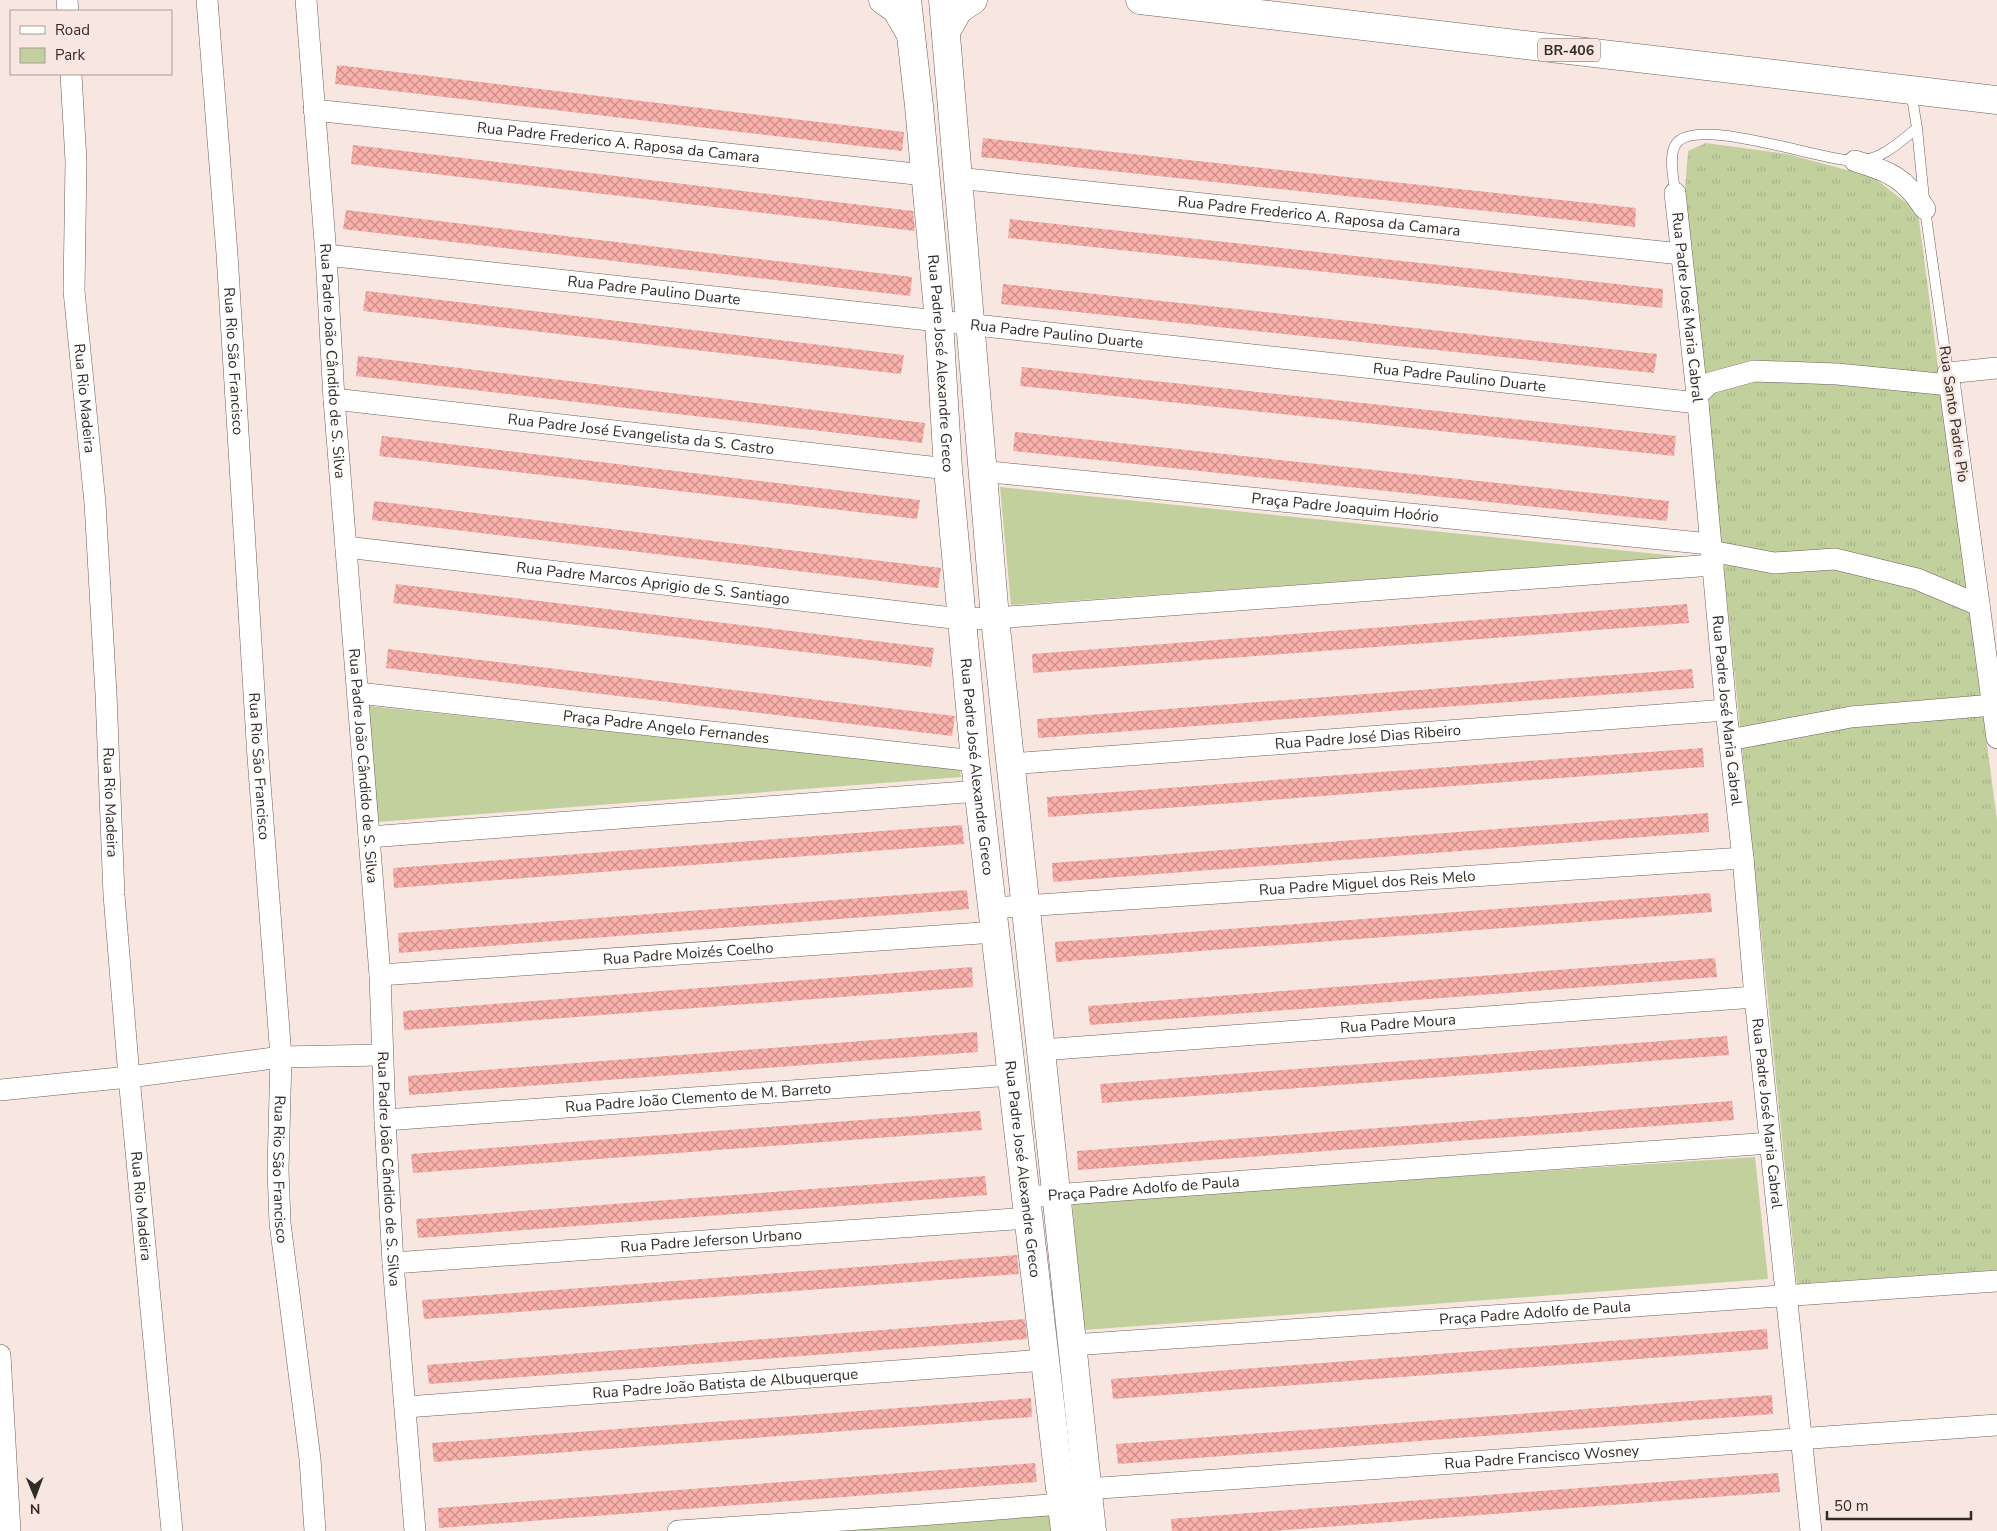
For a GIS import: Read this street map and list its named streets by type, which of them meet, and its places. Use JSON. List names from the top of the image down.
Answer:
{
  "streets": {
    "street": [
      "BR-406",
      "Rua Padre Frederico A. Raposa da Camara",
      "Rua Padre Paulino Duarte",
      "Rua Padre José Maria Cabral",
      "Rua Rio São Francisco",
      "Rua Padre João Cândido de S. Silva",
      "Rua Padre José Alexandre Greco",
      "Rua Rio Madeira",
      "Rua Santo Padre Pio",
      "Rua Padre José Evangelista da S. Castro",
      "Praça Padre Joaquim Hoório",
      "Rua Padre Marcos Aprigio de S. Santiago",
      "Praça Padre Angelo Fernandes",
      "Rua Padre José Dias Ribeiro",
      "Rua Padre Miguel dos Reis Melo",
      "Rua Padre Moizés Coelho",
      "Rua Padre Moura",
      "Rua Padre João Clemento de M. Barreto",
      "Praça Padre Adolfo de Paula",
      "Rua Padre Jeferson Urbano",
      "Rua Padre João Batista de Albuquerque",
      "Rua Padre Francisco Wosney"
    ]
  },
  "crossings": [
    ["BR-406", "Rua Santo Padre Pio"],
    ["Rua Padre Frederico A. Raposa da Camara", "Rua Padre José Maria Cabral"],
    ["Rua Padre Frederico A. Raposa da Camara", "Rua Padre João Cândido de S. Silva"],
    ["Rua Padre Frederico A. Raposa da Camara", "Rua Padre José Alexandre Greco"],
    ["Rua Padre Paulino Duarte", "Rua Padre José Maria Cabral"],
    ["Rua Padre Paulino Duarte", "Rua Padre João Cândido de S. Silva"],
    ["Rua Padre Paulino Duarte", "Rua Padre José Alexandre Greco"],
    ["Rua Padre José Maria Cabral", "Rua Santo Padre Pio"],
    ["Rua Padre José Maria Cabral", "Praça Padre Joaquim Hoório"],
    ["Rua Padre José Maria Cabral", "Rua Padre José Dias Ribeiro"],
    ["Rua Padre José Maria Cabral", "Rua Padre Miguel dos Reis Melo"],
    ["Rua Padre José Maria Cabral", "Rua Padre Moura"],
    ["Rua Padre José Maria Cabral", "Praça Padre Adolfo de Paula"],
    ["Rua Padre José Maria Cabral", "Rua Padre Francisco Wosney"],
    ["Rua Padre João Cândido de S. Silva", "Rua Padre José Evangelista da S. Castro"],
    ["Rua Padre João Cândido de S. Silva", "Rua Padre Marcos Aprigio de S. Santiago"],
    ["Rua Padre João Cândido de S. Silva", "Praça Padre Angelo Fernandes"],
    ["Rua Padre João Cândido de S. Silva", "Rua Padre Moizés Coelho"],
    ["Rua Padre João Cândido de S. Silva", "Rua Padre João Clemento de M. Barreto"],
    ["Rua Padre João Cândido de S. Silva", "Rua Padre Jeferson Urbano"],
    ["Rua Padre João Cândido de S. Silva", "Rua Padre João Batista de Albuquerque"],
    ["Rua Padre José Alexandre Greco", "Rua Padre José Evangelista da S. Castro"],
    ["Rua Padre José Alexandre Greco", "Praça Padre Joaquim Hoório"],
    ["Rua Padre José Alexandre Greco", "Rua Padre Marcos Aprigio de S. Santiago"],
    ["Rua Padre José Alexandre Greco", "Praça Padre Angelo Fernandes"],
    ["Rua Padre José Alexandre Greco", "Rua Padre José Dias Ribeiro"],
    ["Rua Padre José Alexandre Greco", "Rua Padre Miguel dos Reis Melo"],
    ["Rua Padre José Alexandre Greco", "Rua Padre Moizés Coelho"],
    ["Rua Padre José Alexandre Greco", "Rua Padre Moura"],
    ["Rua Padre José Alexandre Greco", "Rua Padre João Clemento de M. Barreto"],
    ["Rua Padre José Alexandre Greco", "Praça Padre Adolfo de Paula"],
    ["Rua Padre José Alexandre Greco", "Rua Padre Jeferson Urbano"],
    ["Rua Padre José Alexandre Greco", "Rua Padre João Batista de Albuquerque"],
    ["Rua Padre José Alexandre Greco", "Rua Padre Francisco Wosney"],
    ["Rua Padre Miguel dos Reis Melo", "Rua Padre Moizés Coelho"],
    ["Praça Padre Adolfo de Paula", "Rua Padre Jeferson Urbano"]
  ],
  "legend": ["Road", "Park"],
  "scale_bar": "50 m",
  "north": "bottom"
}
